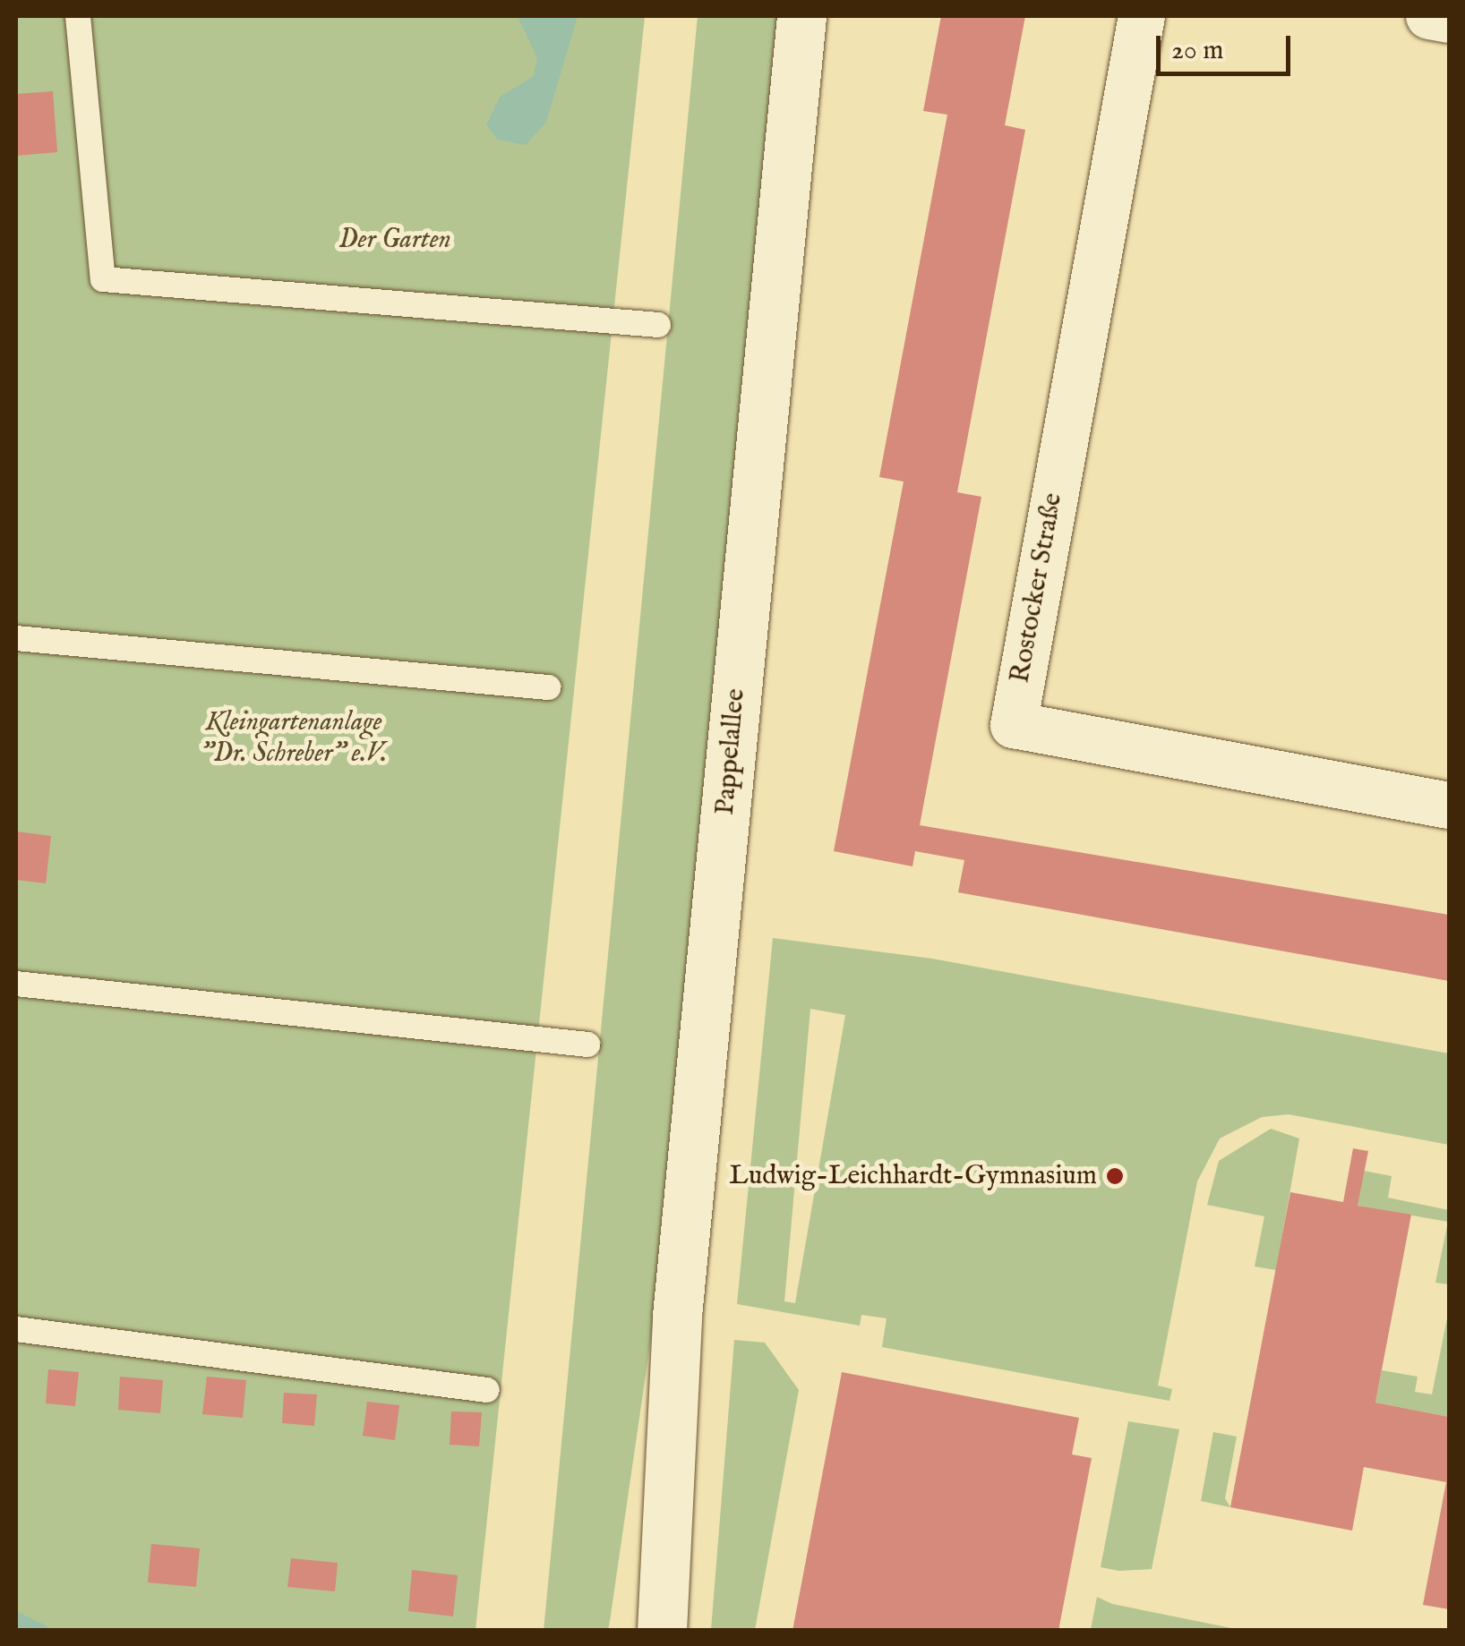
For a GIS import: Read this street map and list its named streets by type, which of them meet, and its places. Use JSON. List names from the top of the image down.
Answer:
{
  "streets": {
    "main road": ["Pappelallee"],
    "street": ["Rostocker Straße"]
  },
  "parks": ["Der Garten", "Kleingartenanlage \"Dr. Schreber\" e.V."],
  "places": ["Ludwig-Leichhardt-Gymnasium"],
  "scale_bar": "20 m"
}
